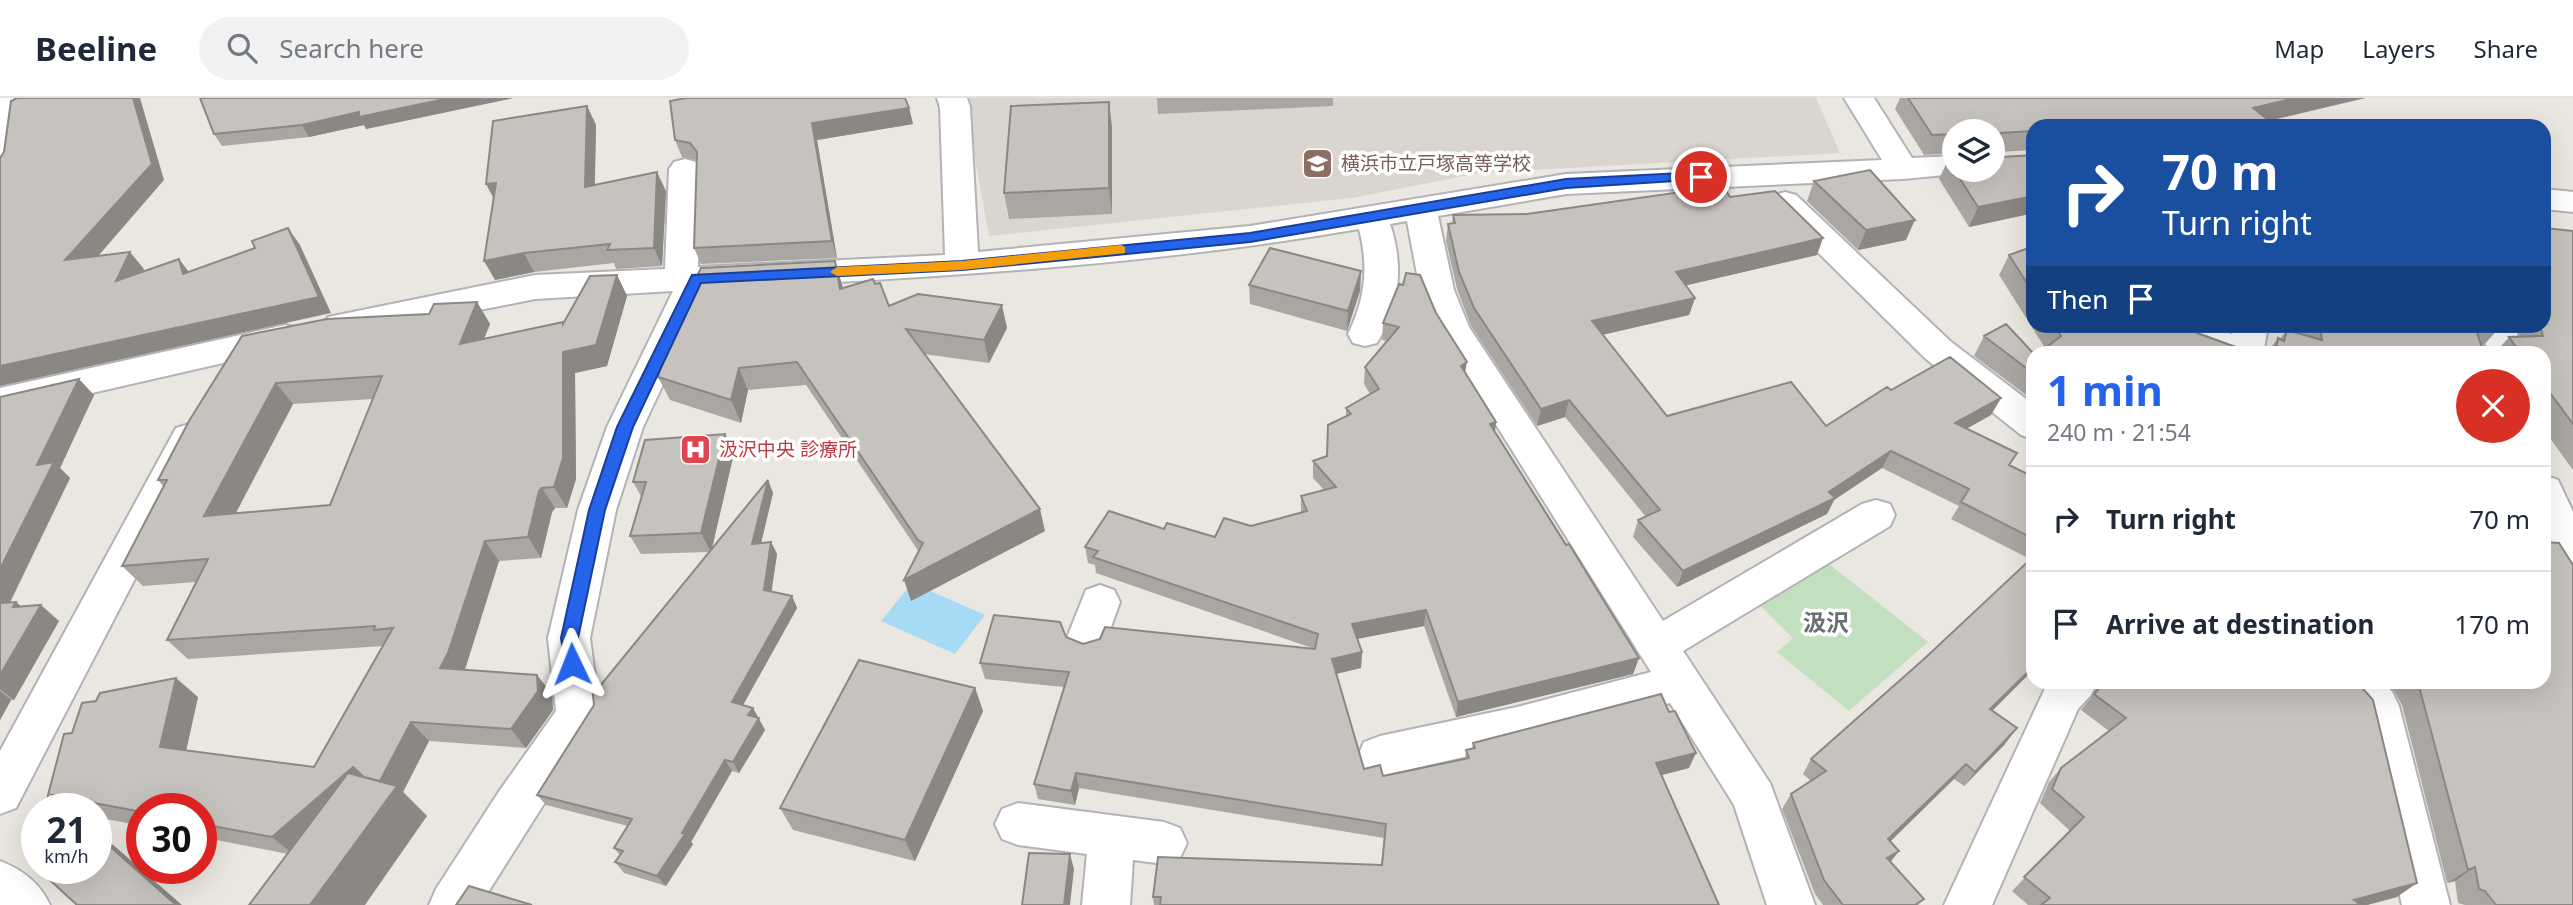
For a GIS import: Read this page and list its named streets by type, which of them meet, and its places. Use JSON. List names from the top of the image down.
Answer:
{
  "districts": ["汲沢"],
  "places": {
    "school or university": ["横浜市立戸塚高等学校"],
    "hospital": ["汲沢中央 診療所"]
  },
  "page": {
    "header": "Beeline",
    "search": "Search here",
    "nav": ["Map", "Layers", "Share"],
    "turn": ["70 m", "Turn right"],
    "then": "Then",
    "heading": ["1 min", "240 m · 21:54"],
    "list": [
      {
        "name": "Turn right",
        "value": "70 m"
      },
      {
        "name": "Arrive at destination",
        "value": "170 m"
      }
    ],
    "speed": "21 km/h",
    "limit": "30"
  }
}
